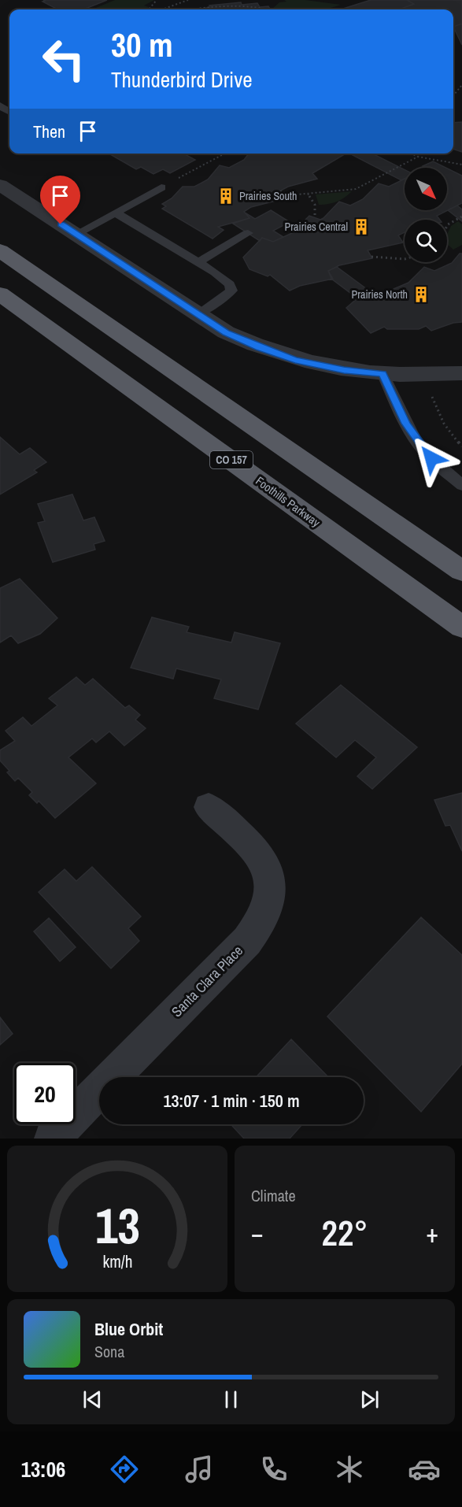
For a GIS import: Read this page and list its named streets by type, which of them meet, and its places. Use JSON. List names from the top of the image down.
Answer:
{
  "streets": {
    "highway": ["CO 157", "Foothills Parkway"],
    "street": ["Santa Clara Place"]
  },
  "places": {
    "building": ["Prairies South", "Prairies Central", "Prairies North"]
  },
  "north": "bottom right",
  "page": {
    "turn": ["30 m", "Thunderbird Drive"],
    "then": "Then",
    "limit": "20",
    "trip": "13:07 · 1 min · 150 m",
    "tile": "Climate",
    "heat": ["−", "22°", "+"],
    "song": ["Blue Orbit", "Sona"],
    "tabs": "13:06",
    "gauge": ["13", "km/h"]
  }
}
